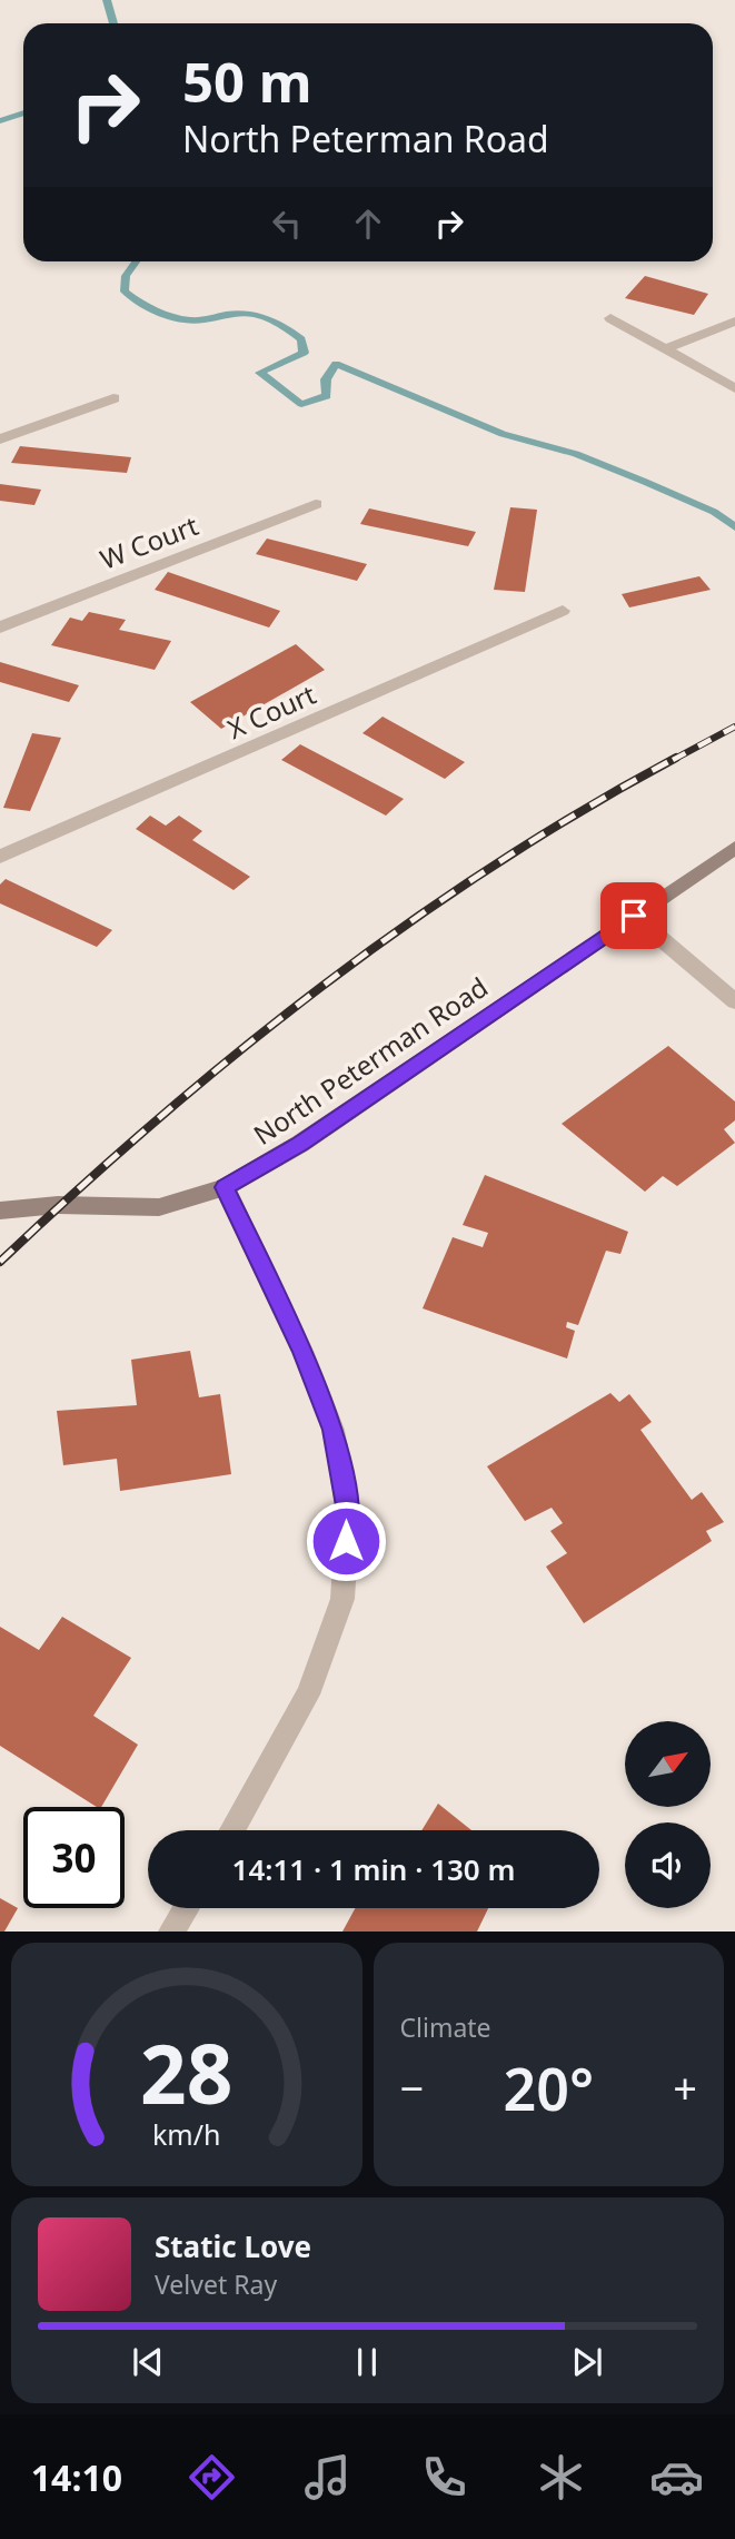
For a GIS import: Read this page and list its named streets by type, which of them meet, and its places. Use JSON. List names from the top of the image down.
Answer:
{
  "streets": {
    "street": ["W Court", "X Court", "North Peterman Road"]
  },
  "north": "top right",
  "page": {
    "turn": ["50 m", "North Peterman Road"],
    "limit": "30",
    "trip": "14:11 · 1 min · 130 m",
    "tile": "Climate",
    "heat": ["−", "20°", "+"],
    "song": ["Static Love", "Velvet Ray"],
    "tabs": "14:10",
    "gauge": ["28", "km/h"]
  }
}
